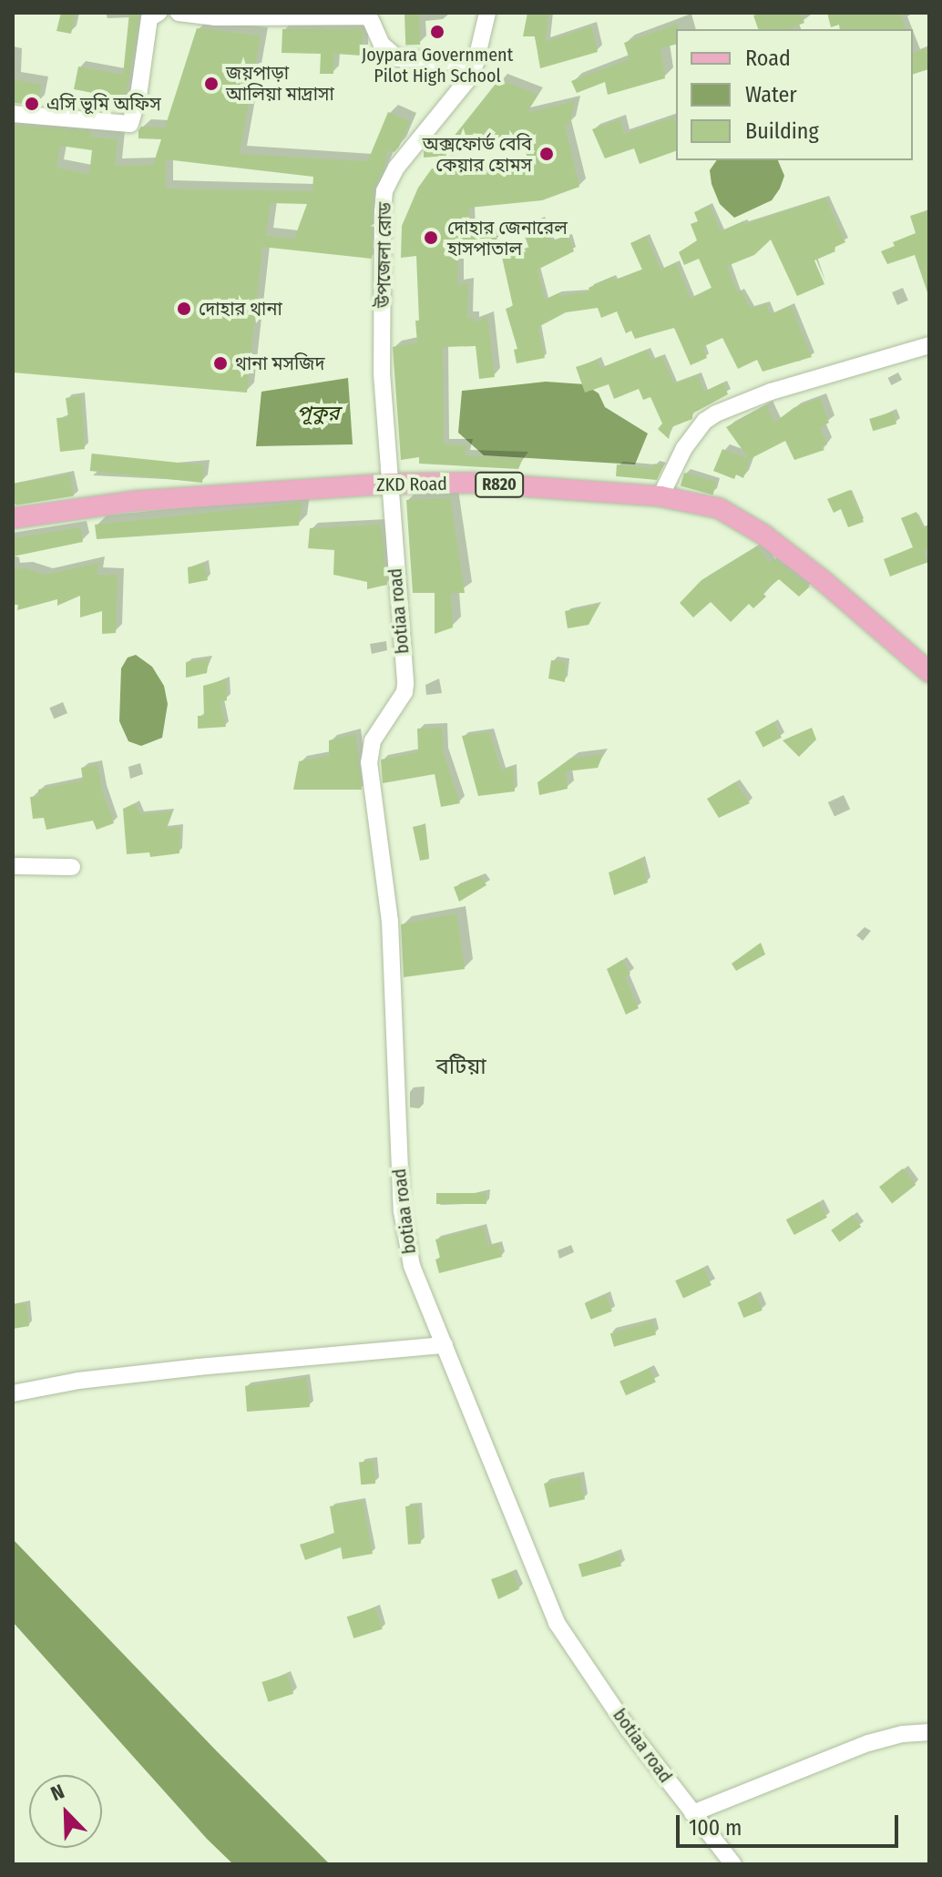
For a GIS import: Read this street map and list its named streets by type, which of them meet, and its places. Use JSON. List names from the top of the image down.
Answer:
{
  "streets": {
    "main road": ["ZKD Road", "R820"],
    "street": ["উপজেলা রোড", "botiaa road"]
  },
  "crossings": [
    ["উপজেলা রোড", "ZKD Road"],
    ["উপজেলা রোড", "botiaa road"],
    ["ZKD Road", "botiaa road"]
  ],
  "districts": ["বটিয়া"],
  "water": ["পূকুর"],
  "places": [
    "Joypara Government Pilot High School",
    "জয়পাড়া আলিয়া মাদ্রাসা",
    "এসি ভূমি অফিস",
    "অক্সফোর্ড বেবি কেয়ার হোমস",
    "দোহার জেনারেল হাসপাতাল",
    "দোহার থানা",
    "থানা মসজিদ"
  ],
  "legend": ["Road", "Water", "Building"],
  "scale_bar": "100 m",
  "north": "top left"
}
